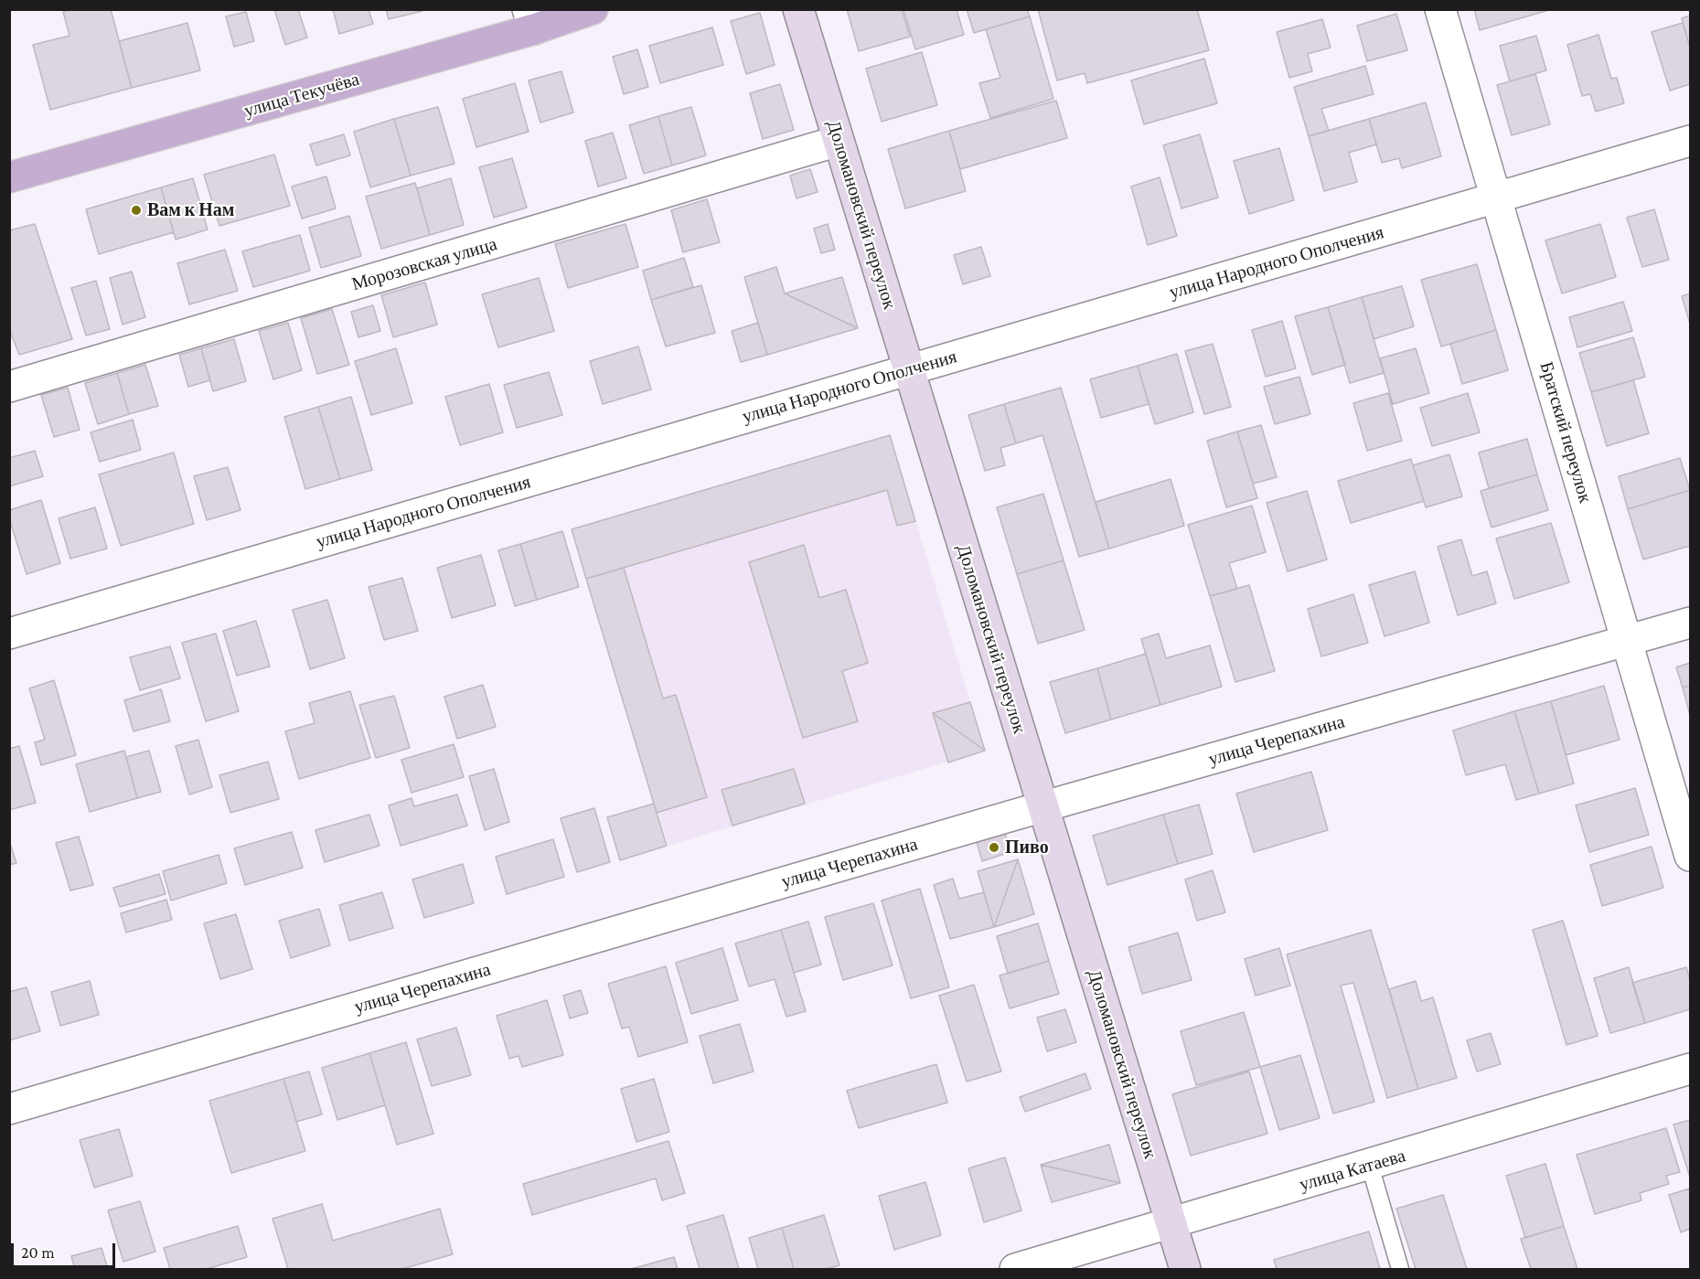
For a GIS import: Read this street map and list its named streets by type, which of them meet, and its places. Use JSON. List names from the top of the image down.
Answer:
{
  "streets": {
    "main road": ["улица Текучёва", "Доломановский переулок"],
    "street": [
      "улица Народного Ополчения",
      "Морозовская улица",
      "Братский переулок",
      "улица Черепахина",
      "улица Катаева"
    ]
  },
  "crossings": [
    ["Доломановский переулок", "улица Народного Ополчения"],
    ["Доломановский переулок", "Морозовская улица"],
    ["Доломановский переулок", "улица Черепахина"],
    ["Доломановский переулок", "улица Катаева"],
    ["улица Народного Ополчения", "Братский переулок"],
    ["Братский переулок", "улица Черепахина"]
  ],
  "places": ["Вам к Нам", "Пиво"],
  "scale_bar": "20 m"
}
